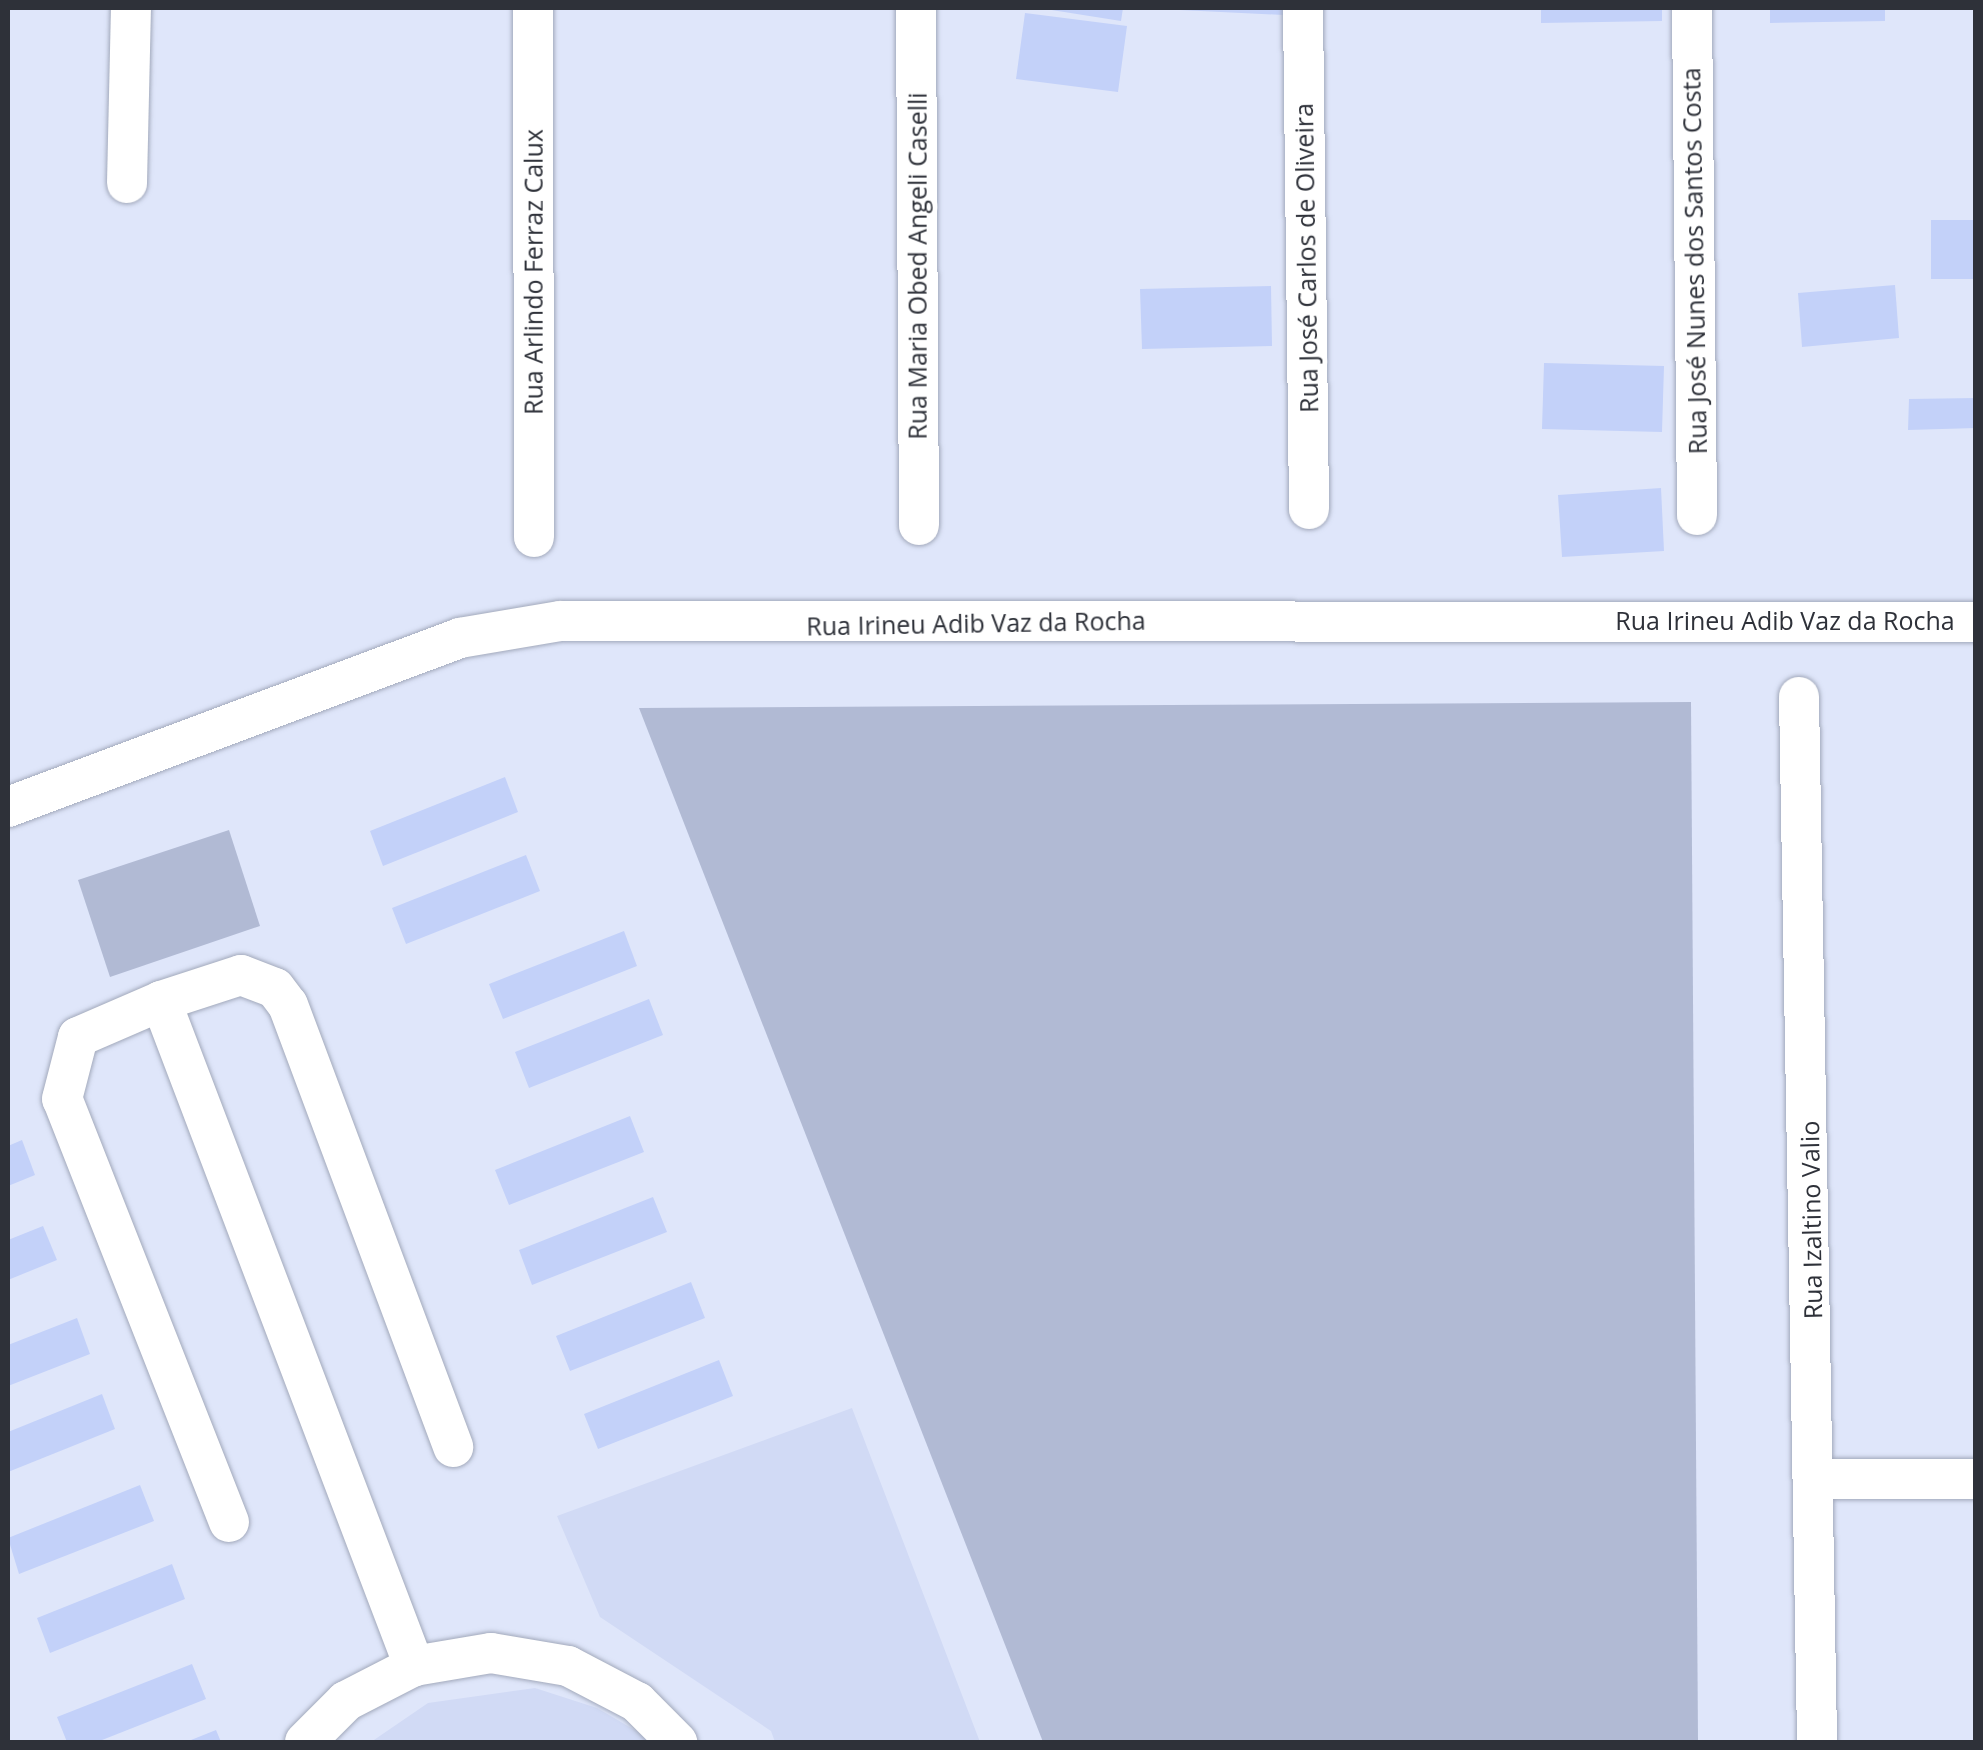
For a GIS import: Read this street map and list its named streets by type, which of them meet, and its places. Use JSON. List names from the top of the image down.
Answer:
{
  "streets": {
    "street": [
      "Rua José Carlos de Oliveira",
      "Rua José Nunes dos Santos Costa",
      "Rua Maria Obed Angeli Caselli",
      "Rua Arlindo Ferraz Calux",
      "Rua Irineu Adib Vaz da Rocha",
      "Rua Izaltino Valio"
    ]
  }
}
